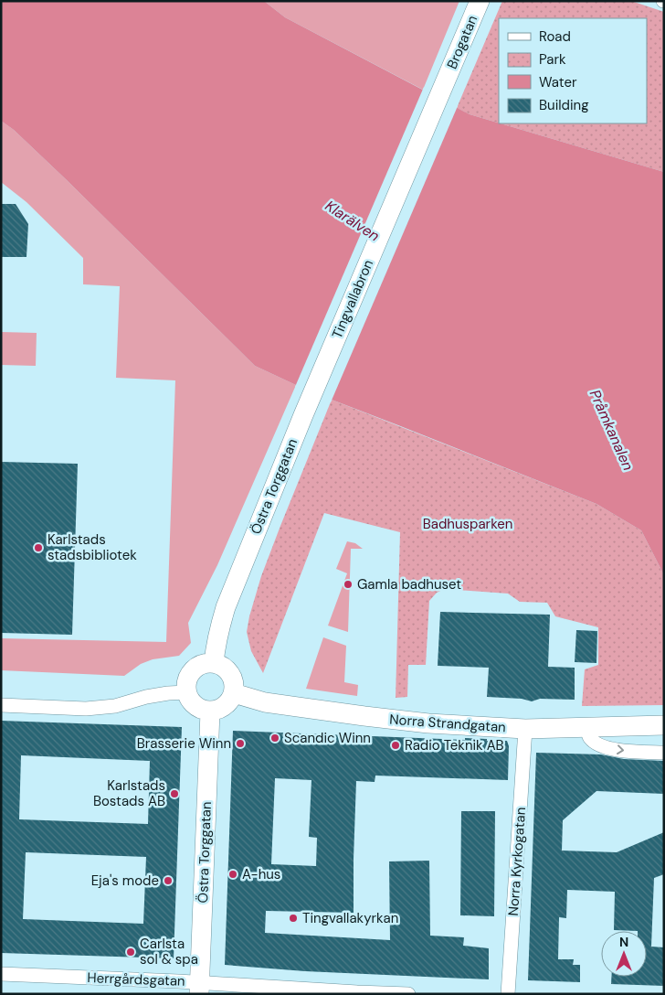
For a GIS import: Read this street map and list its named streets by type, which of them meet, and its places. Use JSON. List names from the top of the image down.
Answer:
{
  "streets": {
    "street": [
      "Brogatan",
      "Tingvallabron",
      "Östra Torggatan",
      "Norra Strandgatan",
      "Norra Kyrkogatan",
      "Herrgårdsgatan"
    ]
  },
  "crossings": [
    ["Brogatan", "Tingvallabron"],
    ["Tingvallabron", "Östra Torggatan"],
    ["Östra Torggatan", "Norra Strandgatan"],
    ["Östra Torggatan", "Herrgårdsgatan"],
    ["Norra Strandgatan", "Norra Kyrkogatan"]
  ],
  "water": ["Klarälven", "Pråmkanalen"],
  "parks": ["Badhusparken"],
  "places": [
    "Karlstads stadsbibliotek",
    "Gamla badhuset",
    "Scandic Winn",
    "Brasserie Winn",
    "Radio Teknik AB",
    "Karlstads Bostads AB",
    "A-hus",
    "Eja's mode",
    "Tingvallakyrkan",
    "Carlsta sol & spa"
  ],
  "legend": [
    "Road",
    "Park",
    "Water",
    "Building"
  ],
  "north": "top"
}
